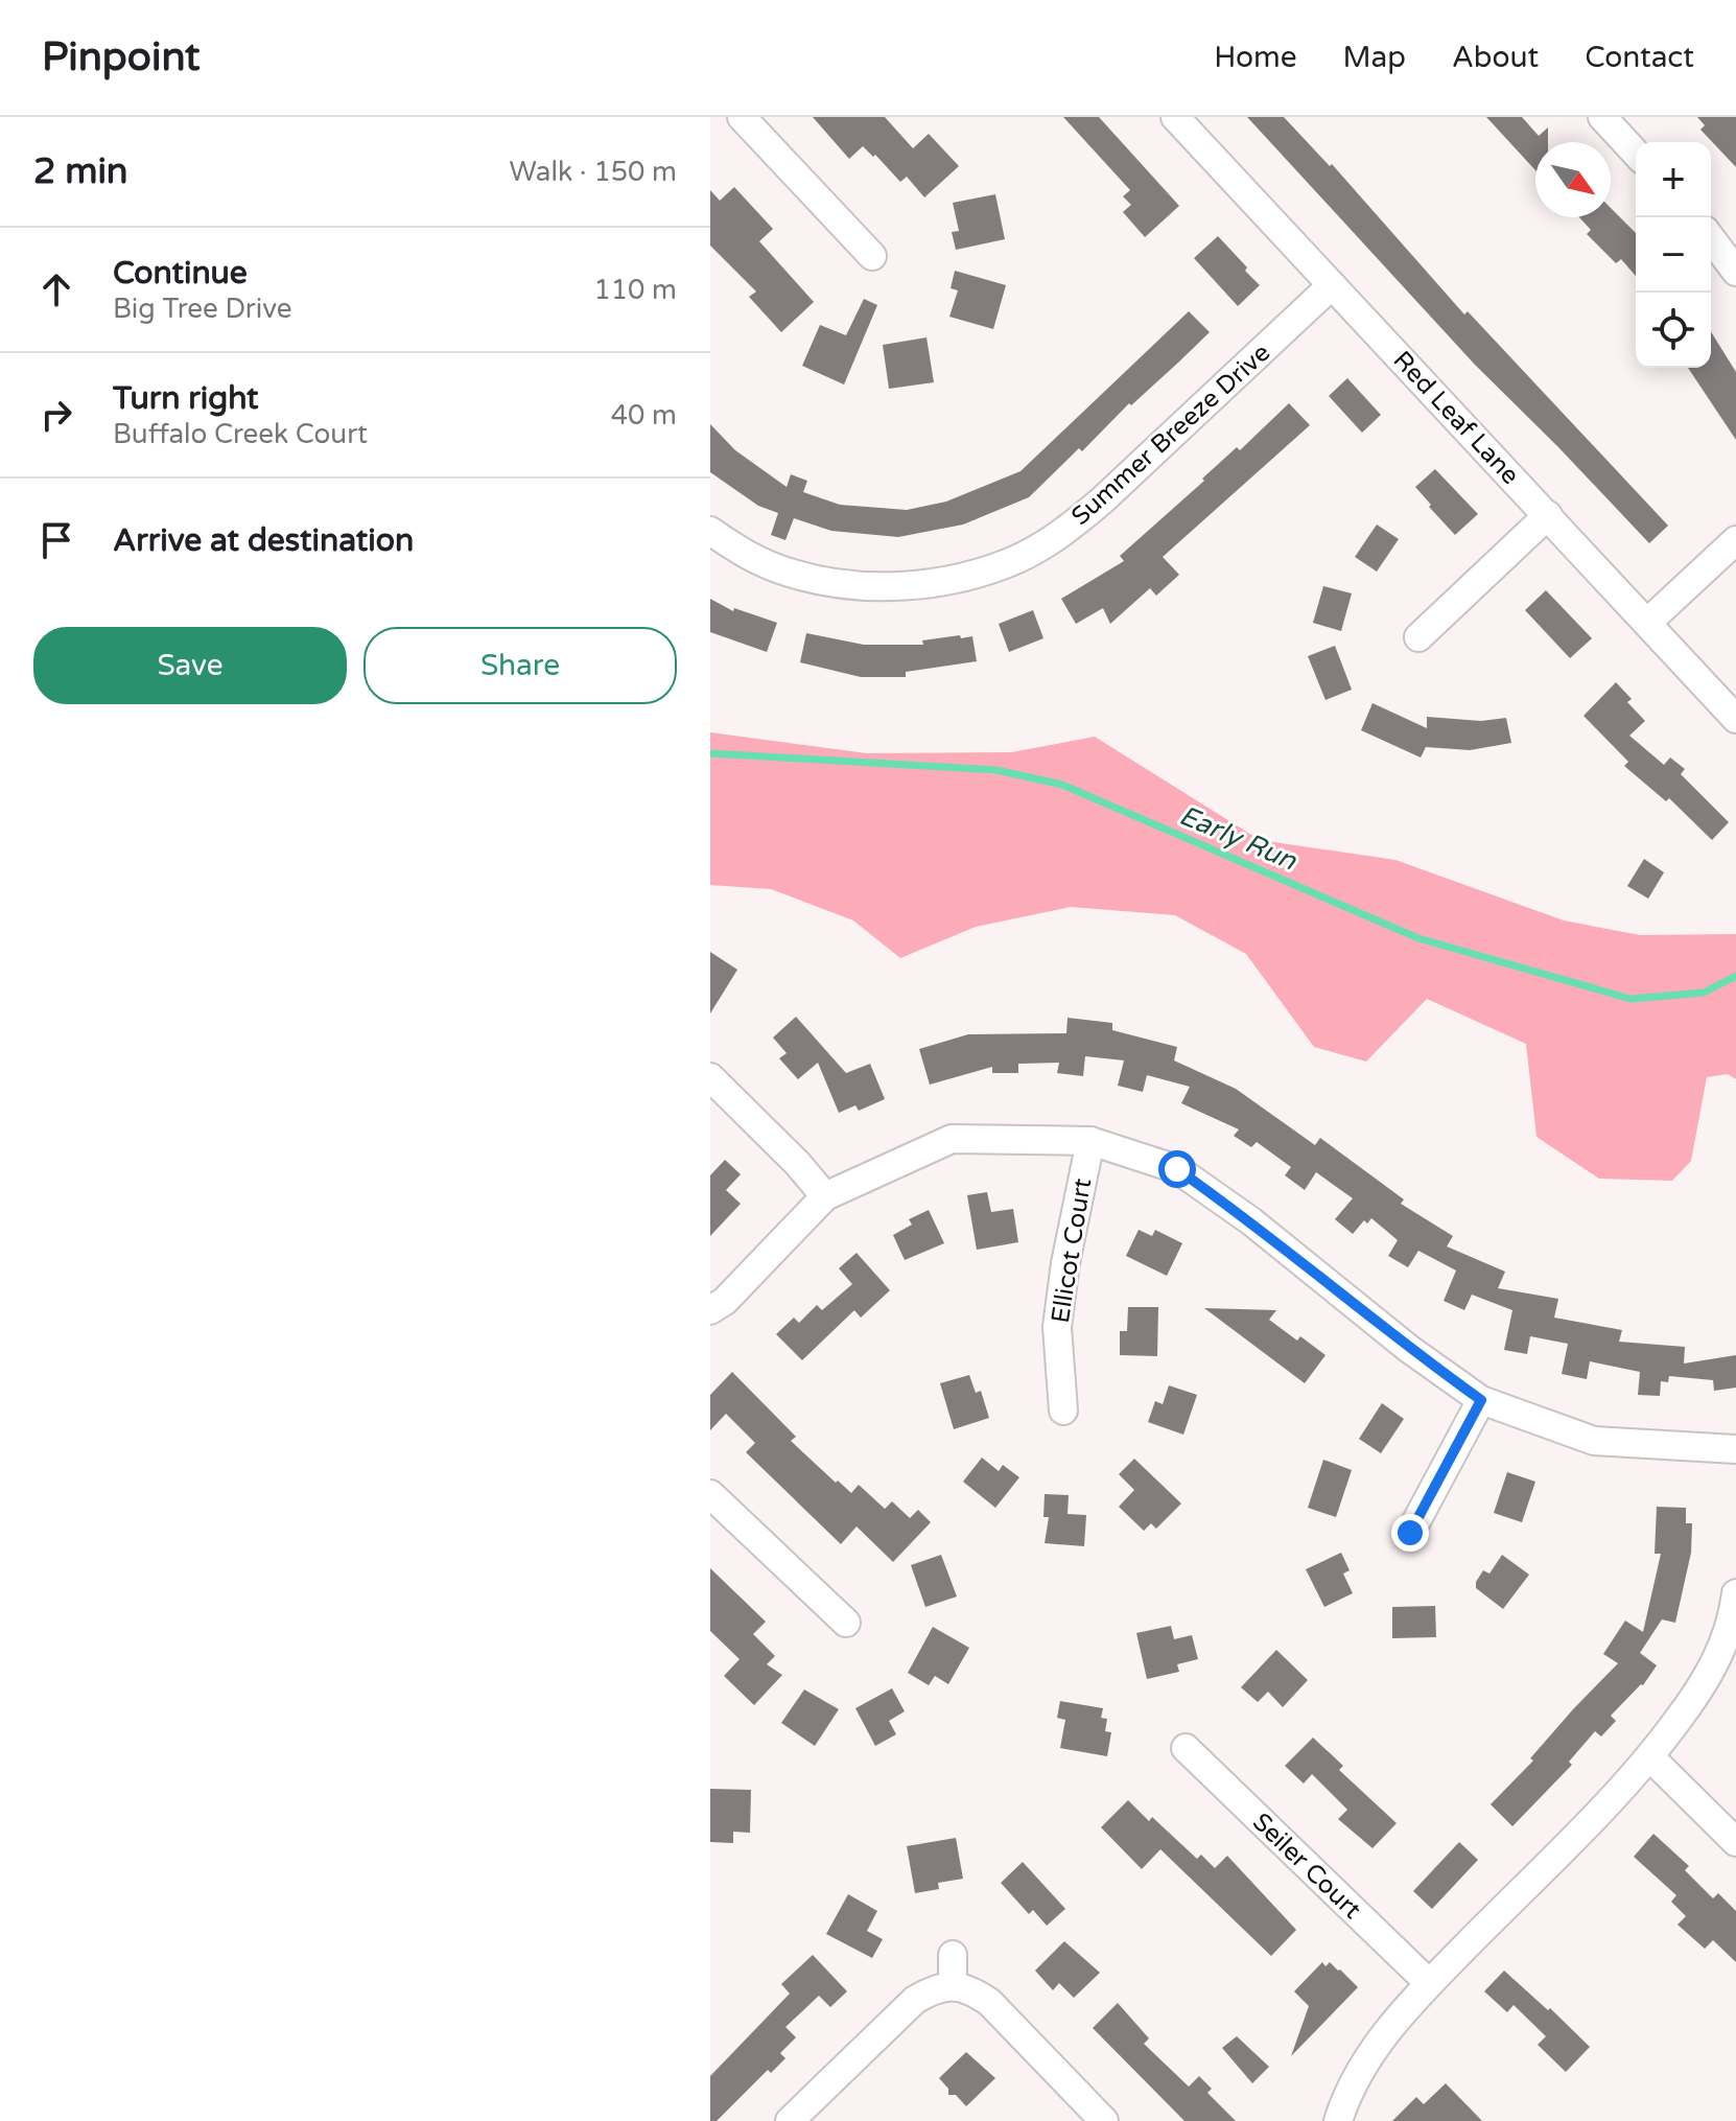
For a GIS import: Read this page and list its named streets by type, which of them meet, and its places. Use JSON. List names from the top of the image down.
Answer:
{
  "streets": {
    "street": [
      "Red Leaf Lane",
      "Summer Breeze Drive",
      "Ellicot Court",
      "Seiler Court"
    ]
  },
  "crossings": [
    ["Red Leaf Lane", "Summer Breeze Drive"]
  ],
  "water": ["Early Run"],
  "north": "bottom right",
  "page": {
    "header": "Pinpoint",
    "nav": [
      "Home",
      "Map",
      "About",
      "Contact"
    ],
    "heading": ["2 min", "Walk · 150 m"],
    "map_buttons": ["+", "−"],
    "list": [
      ["Continue", "Big Tree Drive", "110 m"],
      ["Turn right", "Buffalo Creek Court", "40 m"],
      "Arrive at destination"
    ],
    "buttons": ["Save", "Share"]
  }
}
